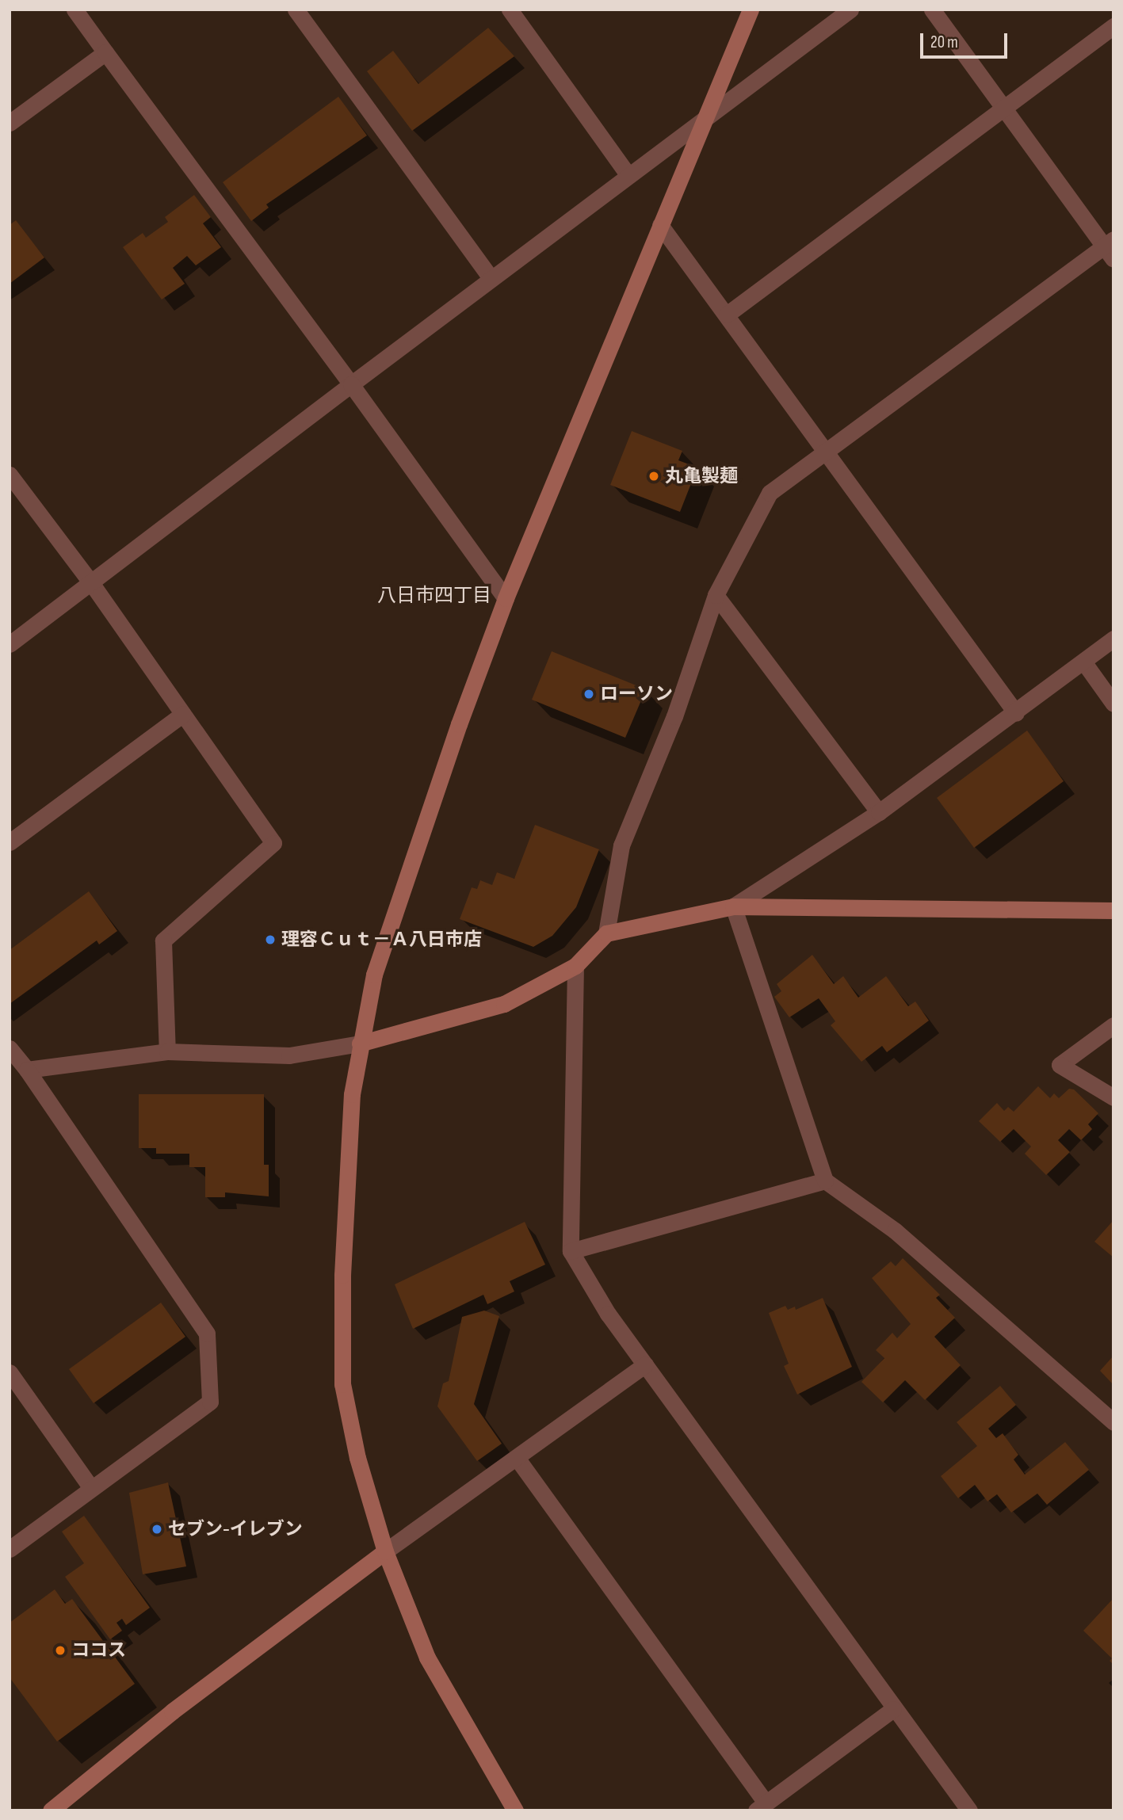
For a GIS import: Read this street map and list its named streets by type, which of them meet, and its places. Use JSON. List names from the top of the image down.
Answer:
{
  "districts": ["八日市四丁目"],
  "places": [
    "丸亀製麺",
    "ローソン",
    "理容Ｃｕｔ－Ａ八日市店",
    "セブン-イレブン",
    "ココス"
  ],
  "scale_bar": "20 m"
}
